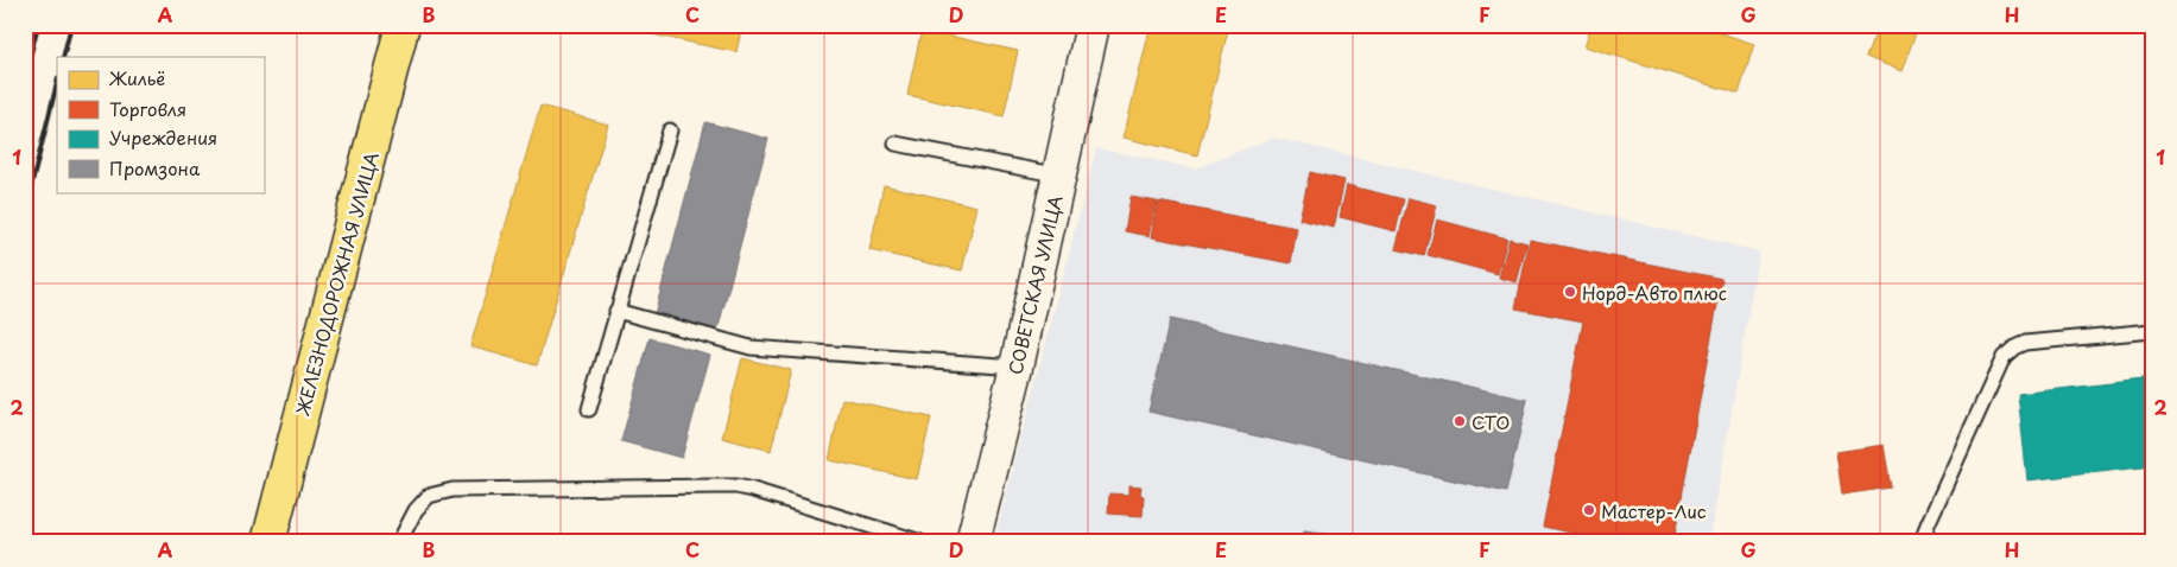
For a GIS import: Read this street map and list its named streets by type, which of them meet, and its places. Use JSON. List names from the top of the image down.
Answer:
{
  "streets": {
    "main road": ["ЖЕЛЕЗНОДОРОЖНАЯ УЛИЦА"],
    "street": ["СОВЕТСКАЯ УЛИЦА"]
  },
  "places": ["Норд-Авто плюс", "СТО", "Мастер-Лис"],
  "legend": [
    "Жильё",
    "Торговля",
    "Учреждения",
    "Промзона"
  ],
  "grid": {
    "columns": [
      "A",
      "B",
      "C",
      "D",
      "E",
      "F",
      "G",
      "H"
    ],
    "rows": ["1", "2"]
  }
}
